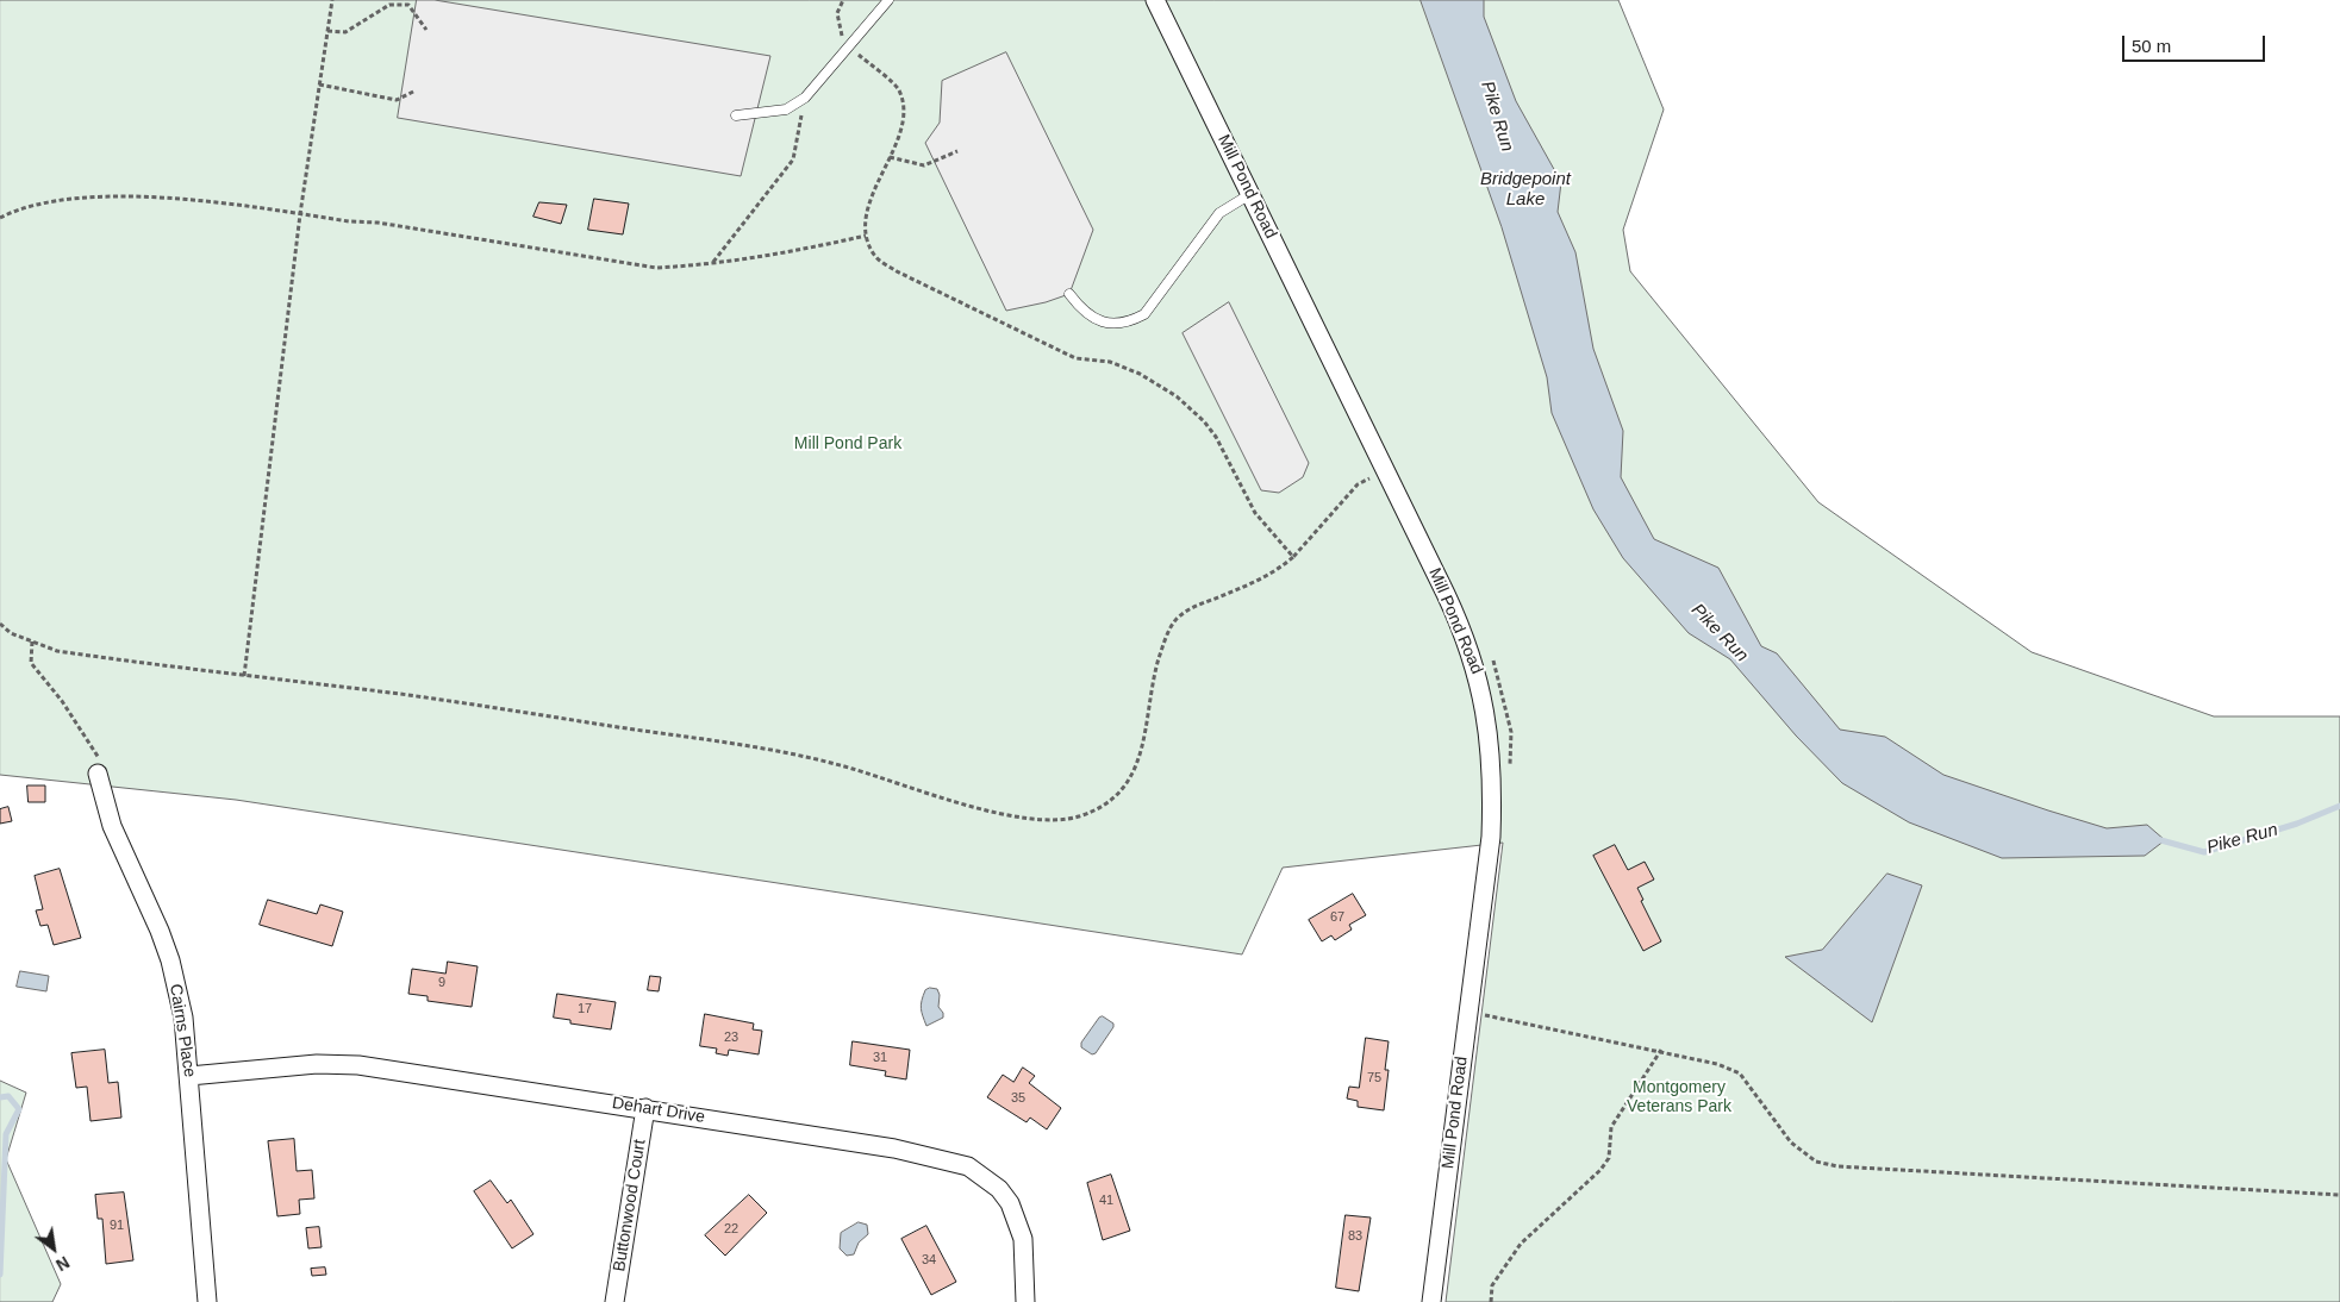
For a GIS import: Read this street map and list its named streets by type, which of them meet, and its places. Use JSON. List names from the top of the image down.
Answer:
{
  "streets": {
    "street": [
      "Mill Pond Road",
      "Cairns Place",
      "Dehart Drive",
      "Buttonwood Court"
    ]
  },
  "crossings": [
    ["Cairns Place", "Dehart Drive"],
    ["Dehart Drive", "Buttonwood Court"]
  ],
  "water": ["Pike Run", "Bridgepoint Lake"],
  "parks": ["Mill Pond Park", "Montgomery Veterans Park"],
  "house_numbers": [
    "67",
    "9",
    "17",
    "23",
    "31",
    "75",
    "35",
    "41",
    "91",
    "22",
    "83",
    "34"
  ],
  "scale_bar": "50 m",
  "north": "bottom right"
}
